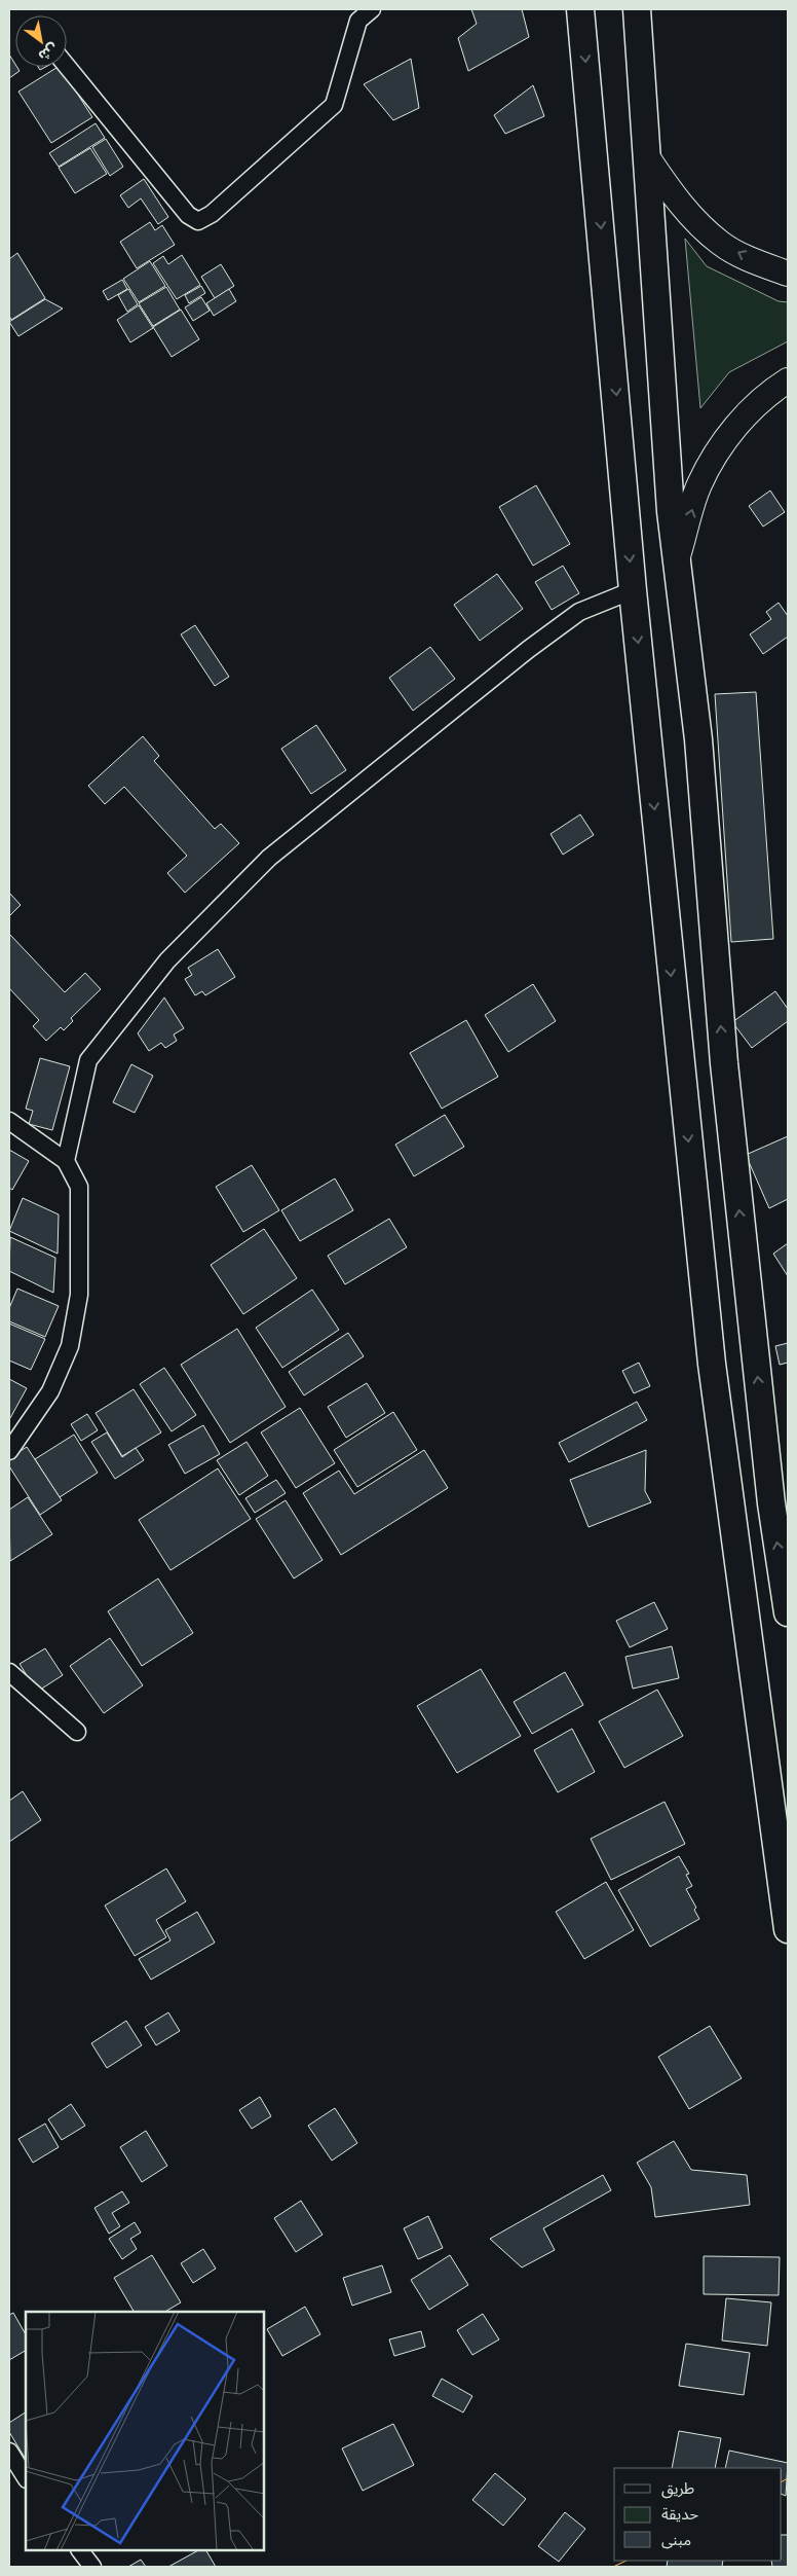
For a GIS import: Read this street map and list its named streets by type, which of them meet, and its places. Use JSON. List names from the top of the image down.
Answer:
{
  "legend": ["طريق", "حديقة", "مبنى"],
  "north": "bottom right"
}
